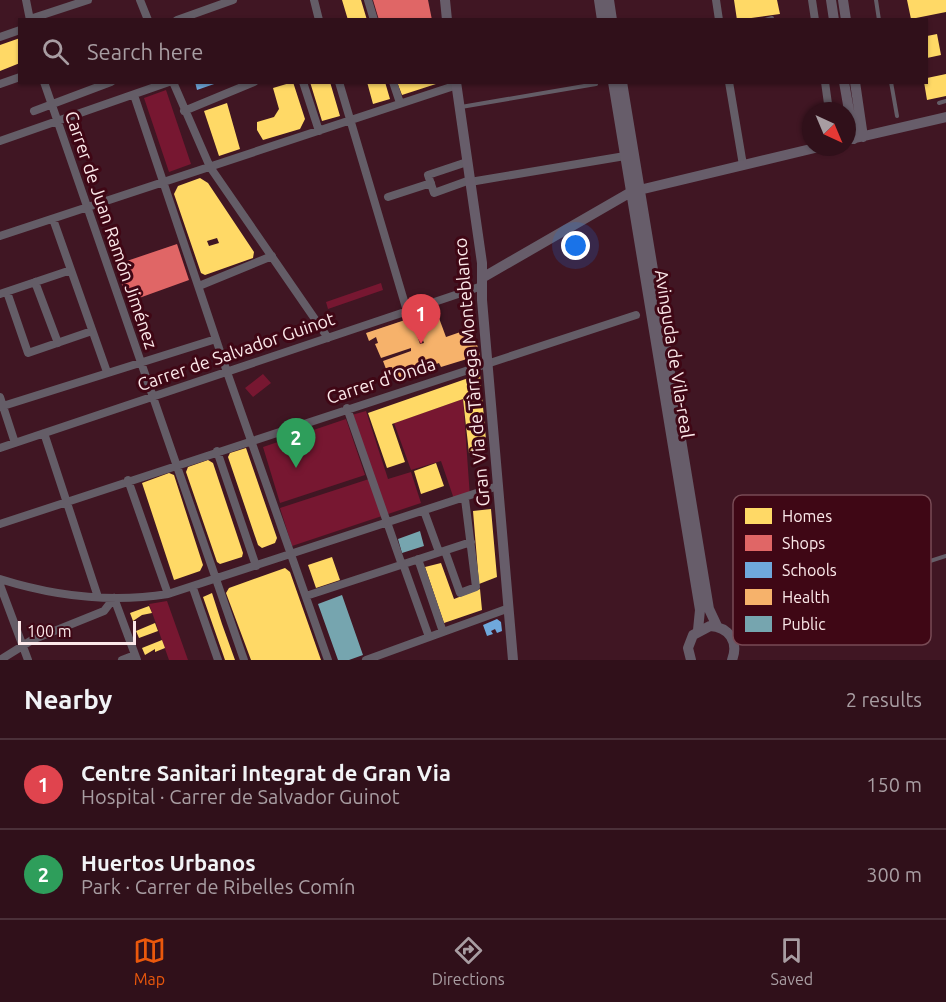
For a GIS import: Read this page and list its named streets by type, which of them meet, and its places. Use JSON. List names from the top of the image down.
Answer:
{
  "streets": {
    "main road": ["Carrer de Salvador Guinot", "Avinguda de Vila-real", "Gran Via de Tàrrega Monteblanco"],
    "street": ["Carrer de Juan Ramón Jiménez", "Carrer d'Onda"]
  },
  "crossings": [
    ["Carrer de Juan Ramón Jiménez", "Carrer de Salvador Guinot"],
    ["Carrer de Juan Ramón Jiménez", "Carrer d'Onda"],
    ["Carrer de Salvador Guinot", "Avinguda de Vila-real"],
    ["Carrer de Salvador Guinot", "Gran Via de Tàrrega Monteblanco"],
    ["Gran Via de Tàrrega Monteblanco", "Carrer d'Onda"]
  ],
  "legend": [
    "Homes",
    "Shops",
    "Schools",
    "Health",
    "Public"
  ],
  "scale_bar": "100 m",
  "north": "bottom right",
  "page": {
    "search": "Search here",
    "pins": ["1", "2"],
    "scale": "100 m",
    "heading": ["Nearby", "2 results"],
    "list": [
      {
        "mark": "1",
        "name": "Centre Sanitari Integrat de Gran Via",
        "note": "Hospital · Carrer de Salvador Guinot",
        "value": "150 m"
      },
      {
        "mark": "2",
        "name": "Huertos Urbanos",
        "note": "Park · Carrer de Ribelles Comín",
        "value": "300 m"
      }
    ],
    "nav": ["Map", "Directions", "Saved"]
  }
}
